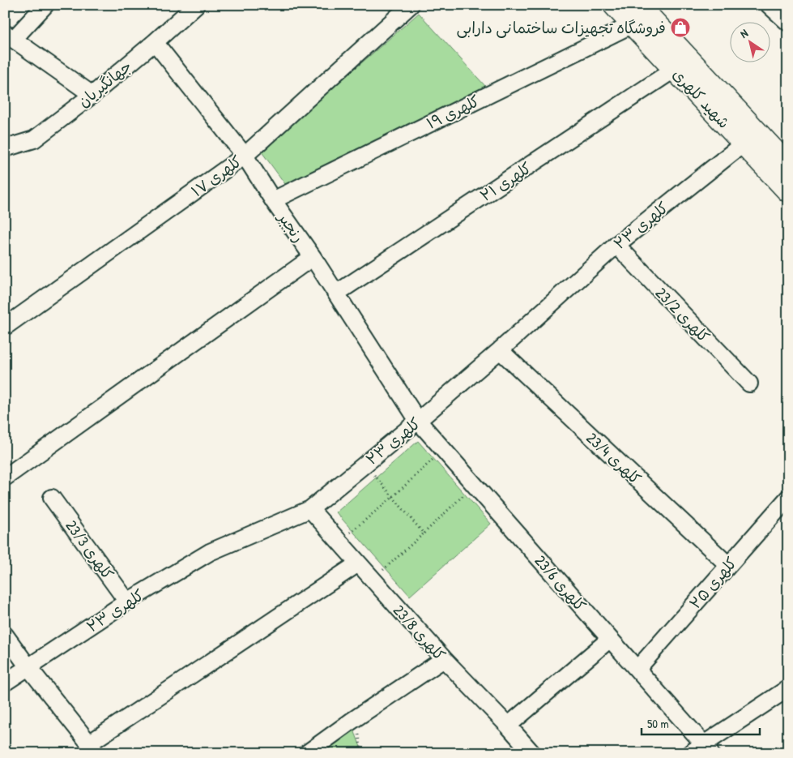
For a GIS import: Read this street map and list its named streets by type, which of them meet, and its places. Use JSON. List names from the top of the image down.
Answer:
{
  "streets": {
    "main road": ["شهید کلهری"],
    "street": [
      "جهانگیریان",
      "کلهری ۱۹",
      "کلهری ۱۷",
      "کلهری ۲۱",
      "کلهری ۲۳",
      "رنجبر",
      "کلهری 23/2",
      "کلهری 23/4",
      "کلهری 23/3",
      "کلهری 23/6",
      "کلهری ۲۵",
      "کلهری 23/8"
    ]
  },
  "crossings": [
    ["جهانگیریان", "رنجبر"],
    ["شهید کلهری", "کلهری ۱۹"],
    ["شهید کلهری", "کلهری ۲۱"],
    ["شهید کلهری", "کلهری ۲۳"],
    ["کلهری ۱۹", "رنجبر"],
    ["کلهری ۱۷", "رنجبر"],
    ["کلهری ۲۱", "رنجبر"],
    ["کلهری ۲۳", "رنجبر"],
    ["کلهری ۲۳", "کلهری 23/2"],
    ["کلهری ۲۳", "کلهری 23/4"],
    ["کلهری ۲۳", "کلهری 23/3"],
    ["کلهری ۲۳", "کلهری 23/6"],
    ["کلهری ۲۳", "کلهری 23/8"],
    ["رنجبر", "کلهری 23/6"],
    ["کلهری 23/4", "کلهری ۲۵"],
    ["کلهری 23/6", "کلهری ۲۵"]
  ],
  "places": {
    "shop": ["فروشگاه تجهیزات ساختمانی دارابی"]
  },
  "scale_bar": "50 m",
  "north": "top left"
}
